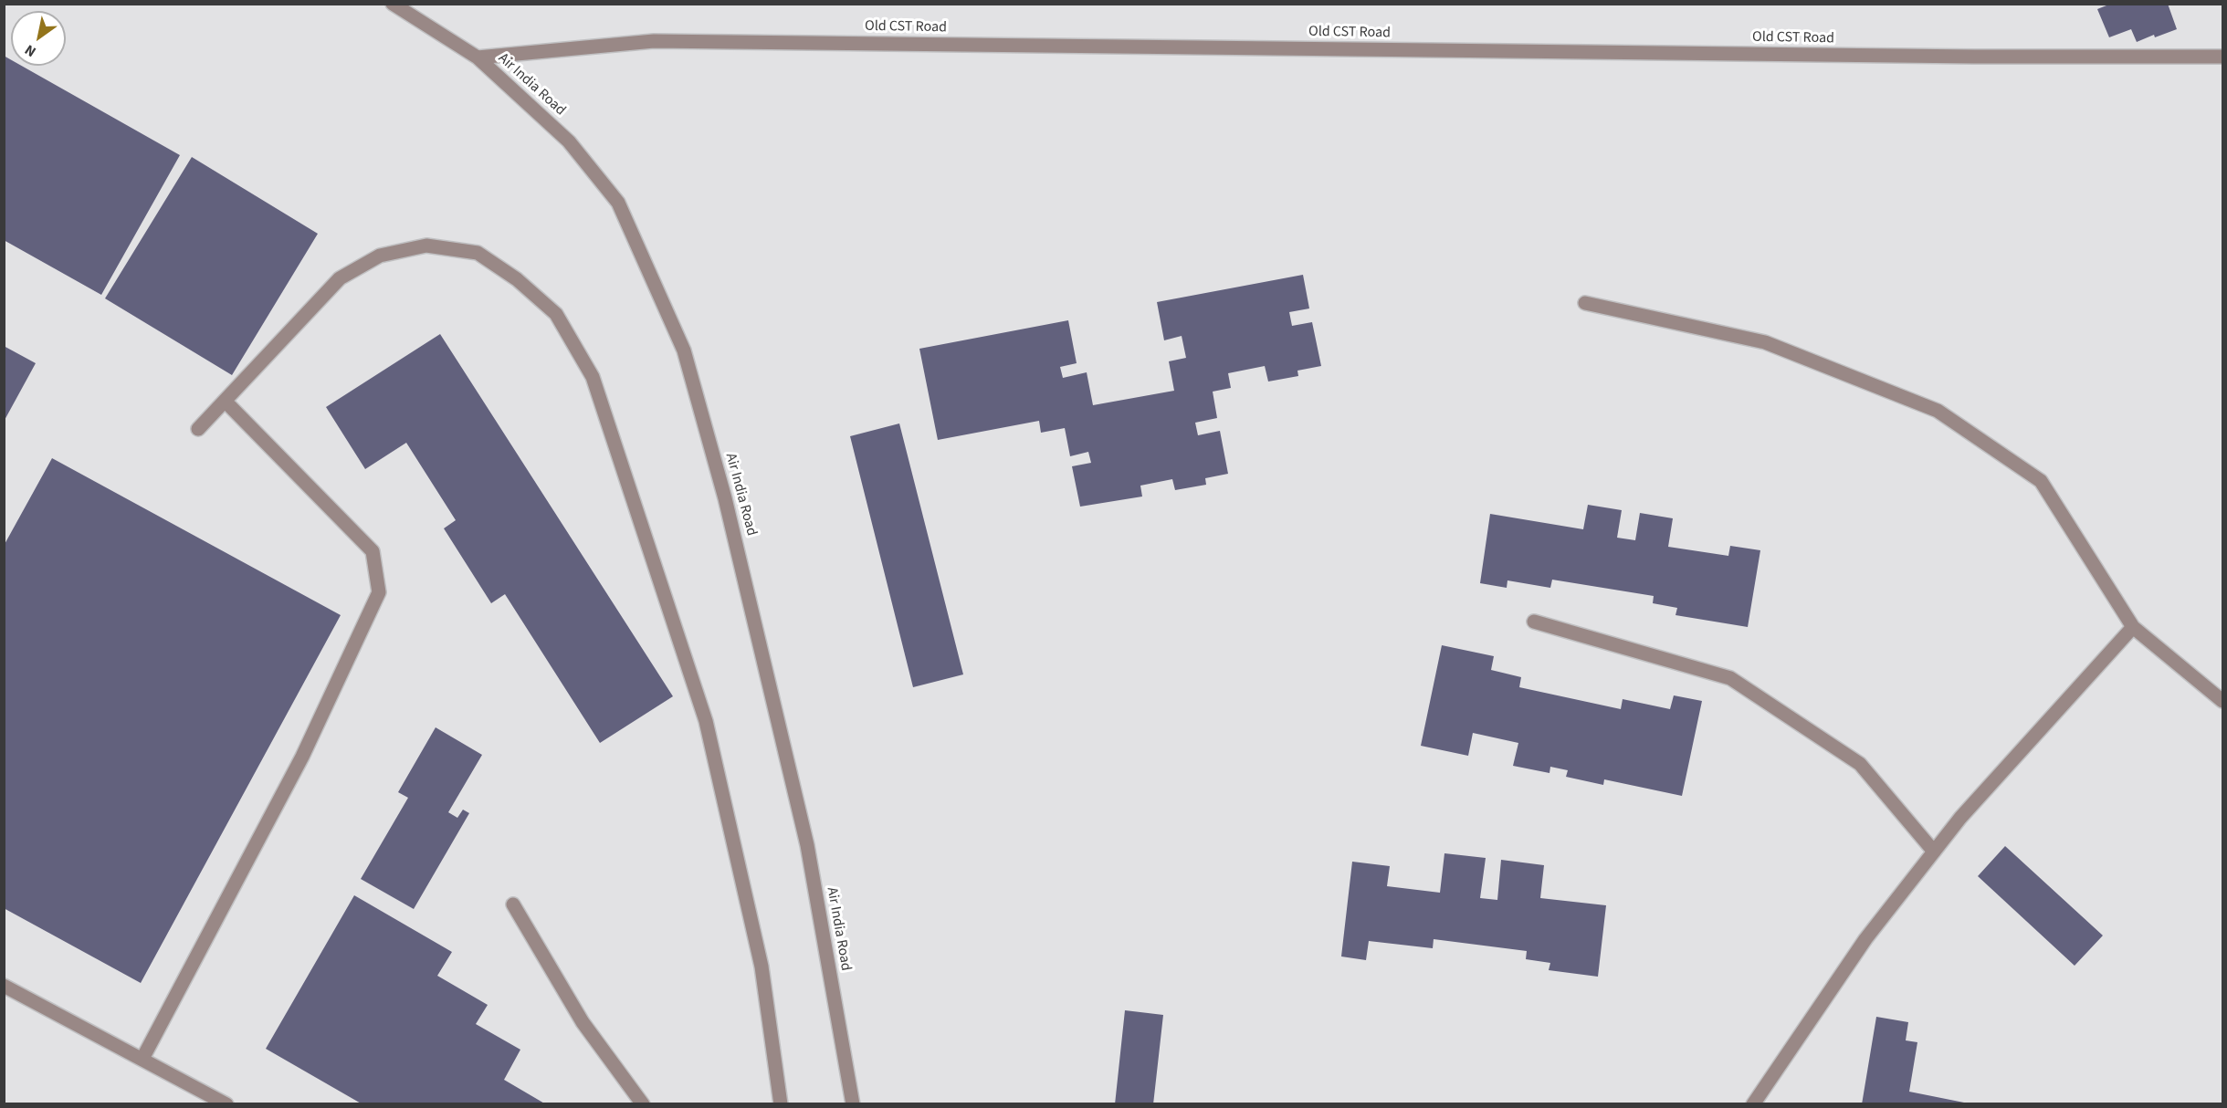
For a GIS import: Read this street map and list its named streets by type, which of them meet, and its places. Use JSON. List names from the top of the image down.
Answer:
{
  "streets": {
    "street": ["Old CST Road", "Air India Road"]
  },
  "crossings": [
    ["Old CST Road", "Air India Road"]
  ],
  "north": "bottom left"
}
